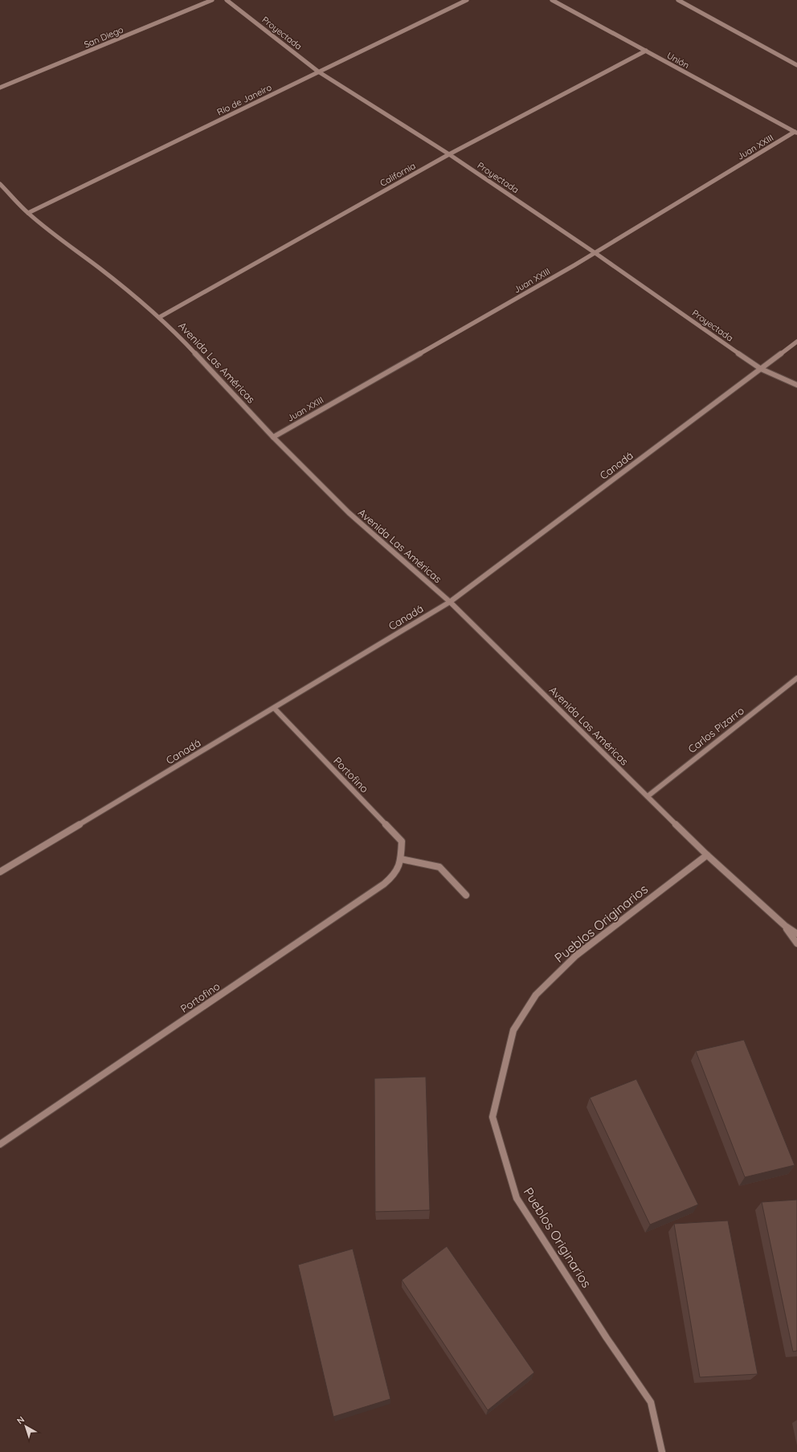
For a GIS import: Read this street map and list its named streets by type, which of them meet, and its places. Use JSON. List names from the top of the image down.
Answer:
{
  "streets": {
    "street": [
      "Proyectada",
      "San Diego",
      "Unión",
      "Río de Janeiro",
      "Juan XXIII",
      "California",
      "Avenida Las Américas",
      "Canadá",
      "Carlos Pizarro",
      "Portofino",
      "Pueblos Originarios"
    ]
  },
  "crossings": [
    ["Proyectada", "Río de Janeiro"],
    ["Proyectada", "Juan XXIII"],
    ["Proyectada", "California"],
    ["Proyectada", "Canadá"],
    ["Unión", "Juan XXIII"],
    ["Unión", "California"],
    ["Río de Janeiro", "Avenida Las Américas"],
    ["Juan XXIII", "Avenida Las Américas"],
    ["California", "Avenida Las Américas"],
    ["Avenida Las Américas", "Canadá"],
    ["Avenida Las Américas", "Carlos Pizarro"],
    ["Avenida Las Américas", "Pueblos Originarios"],
    ["Canadá", "Portofino"]
  ],
  "north": "top left"
}
